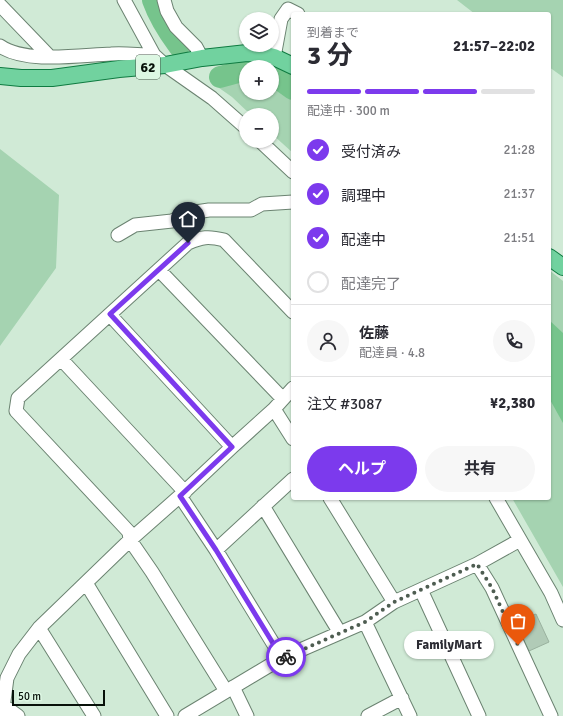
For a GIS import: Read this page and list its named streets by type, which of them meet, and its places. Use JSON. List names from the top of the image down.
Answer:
{
  "streets": {
    "main road": ["62"]
  },
  "places": ["FamilyMart"],
  "scale_bar": "50 m",
  "page": {
    "map_buttons": ["+", "−"],
    "heading": ["3 分", "到着まで", "21:57–22:02"],
    "panel": [
      "佐藤",
      "配達員 · 4.8",
      "注文 #3087",
      "¥2,380"
    ],
    "bar": "配達中 · 300 m",
    "list": [
      ["受付済み", "21:28"],
      ["調理中", "21:37"],
      ["配達中", "21:51"],
      "配達完了"
    ],
    "buttons": ["ヘルプ", "共有"],
    "bubble": "FamilyMart",
    "scale": "50 m"
  }
}
